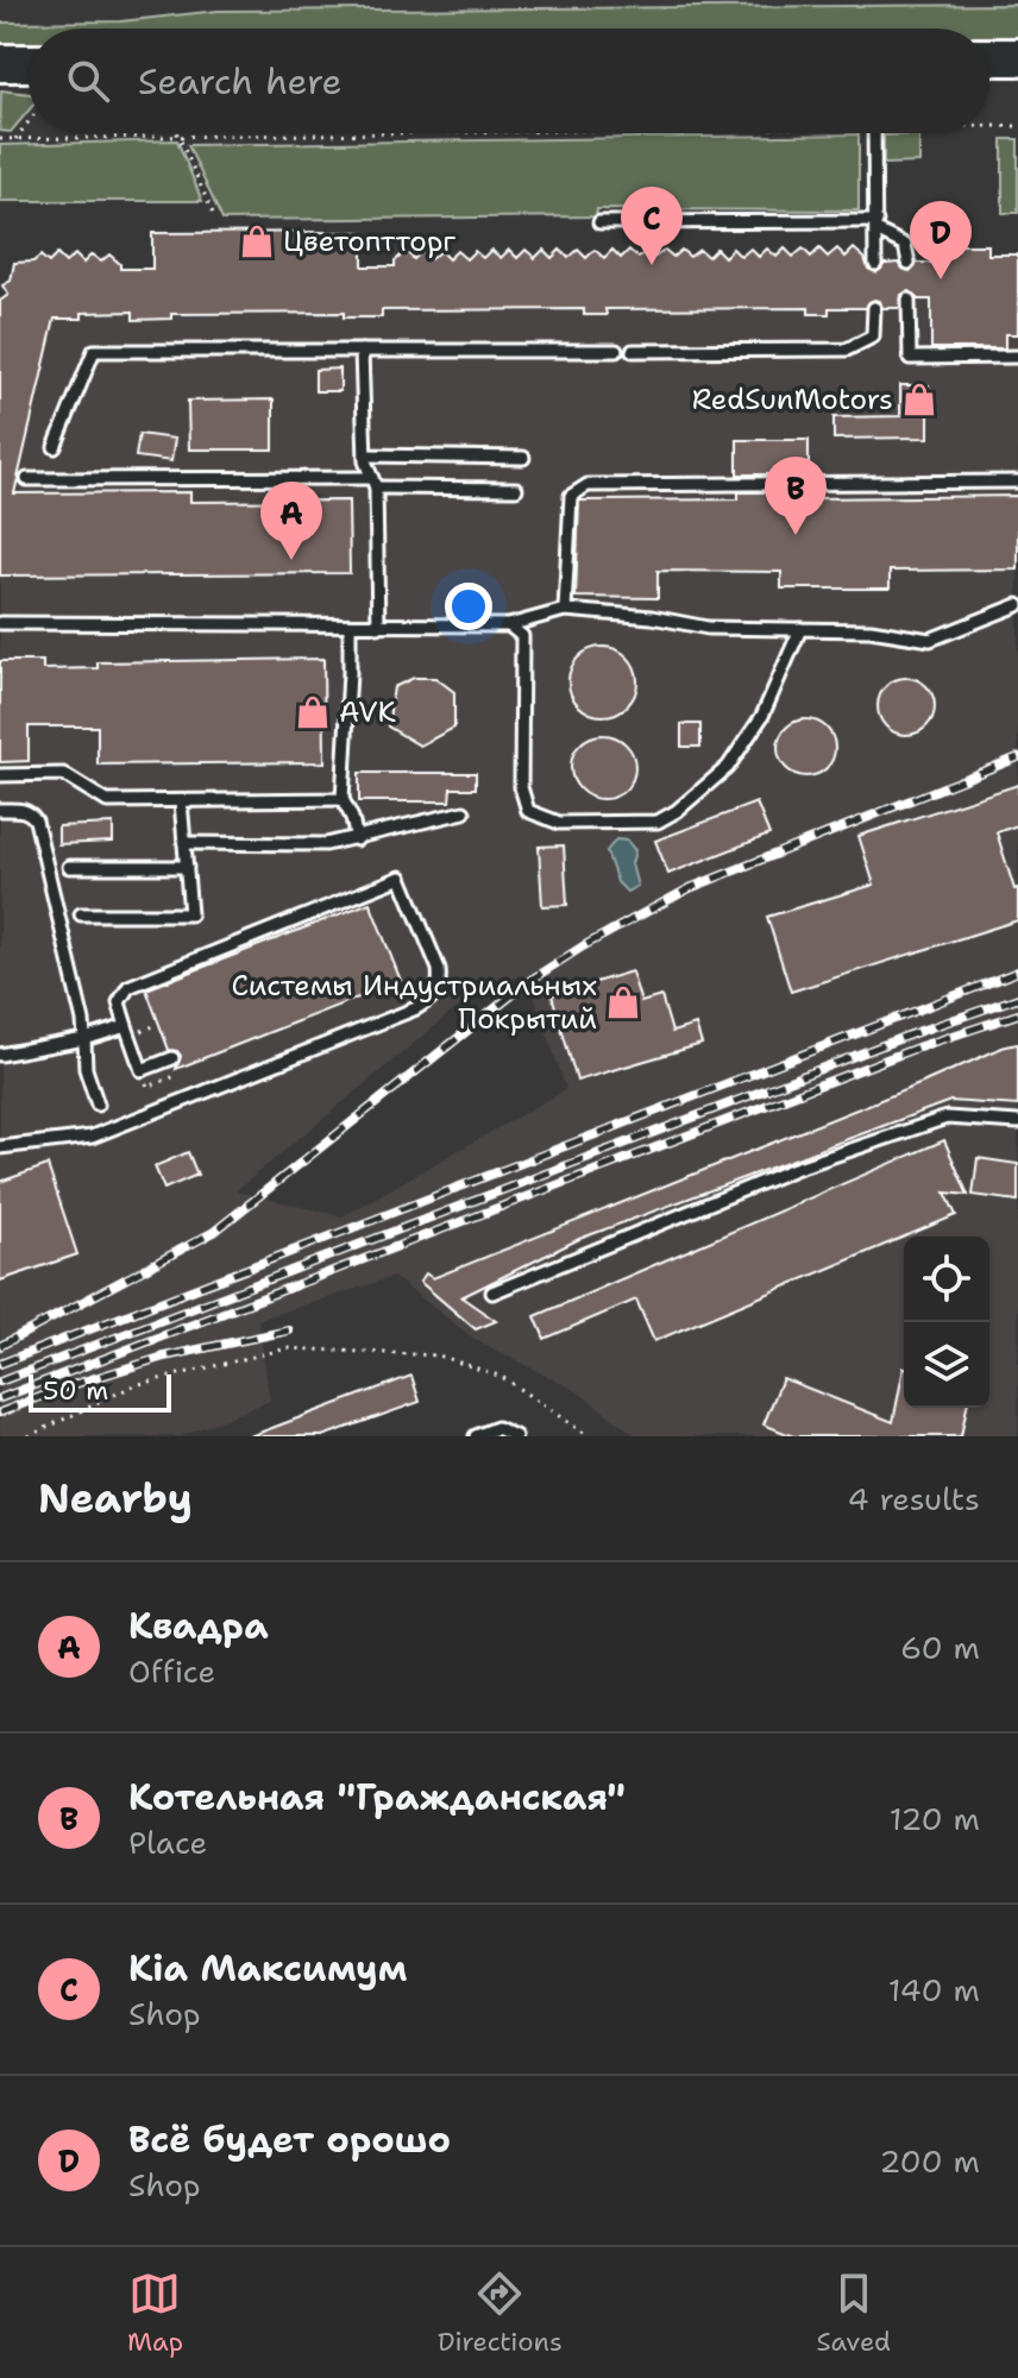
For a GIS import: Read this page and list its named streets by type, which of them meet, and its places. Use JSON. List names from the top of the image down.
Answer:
{
  "places": {
    "shop": [
      "Цветоптторг",
      "RedSunMotors",
      "AVK",
      "Системы Индустриальных Покрытий"
    ]
  },
  "scale_bar": "50 m",
  "page": {
    "search": "Search here",
    "pins": [
      "C",
      "D",
      "B",
      "A"
    ],
    "scale": "50 m",
    "heading": ["Nearby", "4 results"],
    "list": [
      {
        "mark": "A",
        "name": "Квадра",
        "note": "Office",
        "value": "60 m"
      },
      {
        "mark": "B",
        "name": "Котельная \"Гражданская\"",
        "note": "Place",
        "value": "120 m"
      },
      {
        "mark": "C",
        "name": "Kia Максимум",
        "note": "Shop",
        "value": "140 m"
      },
      {
        "mark": "D",
        "name": "Всё будет орошо",
        "note": "Shop",
        "value": "200 m"
      }
    ],
    "nav": ["Map", "Directions", "Saved"]
  }
}
